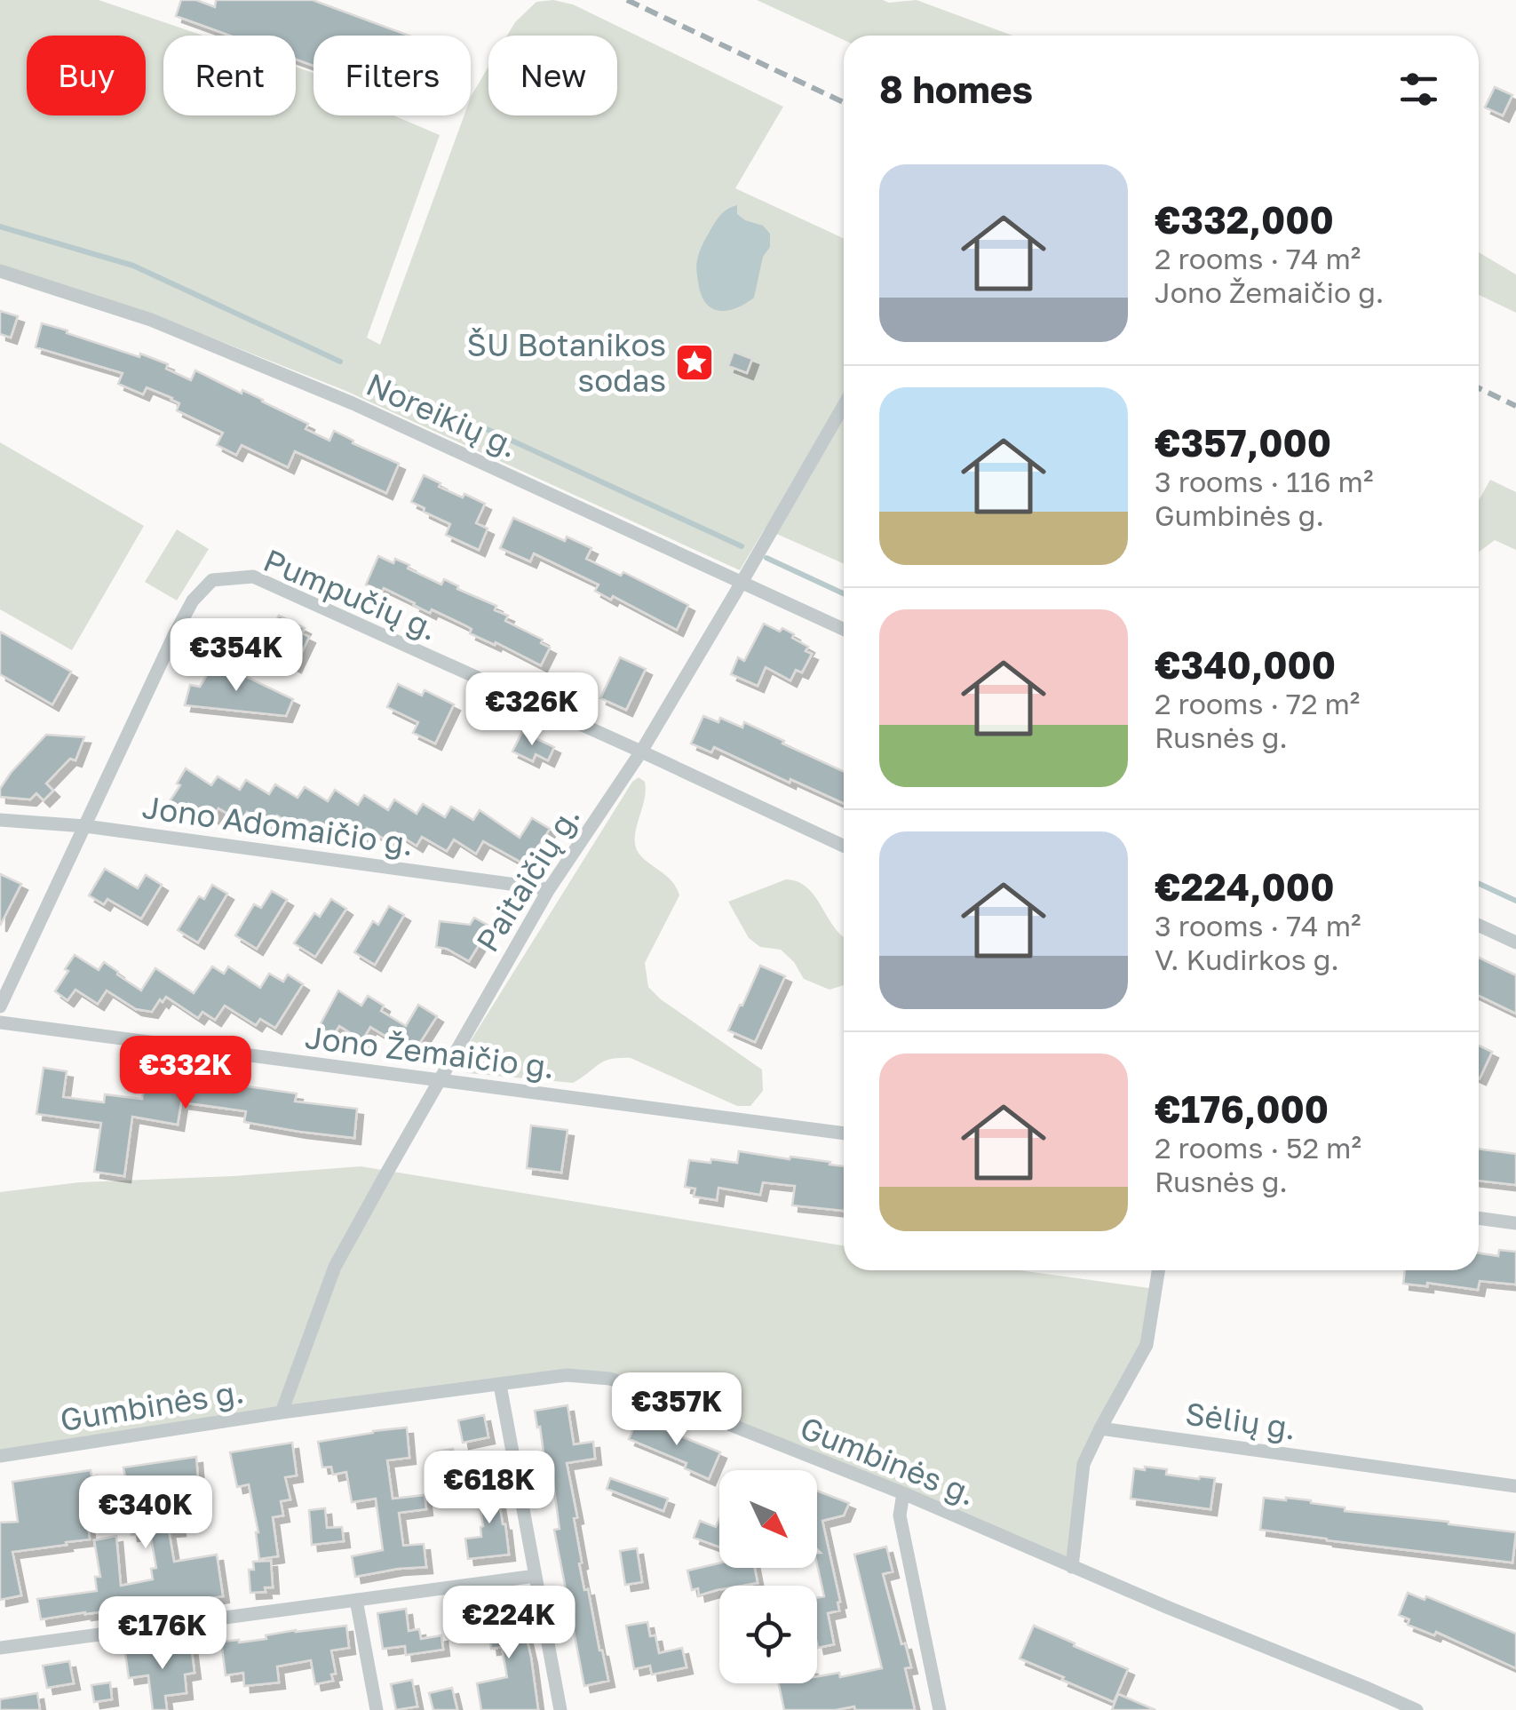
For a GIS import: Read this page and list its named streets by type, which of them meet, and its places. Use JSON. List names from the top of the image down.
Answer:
{
  "streets": {
    "street": [
      "Noreikių g.",
      "Pumpučių g.",
      "Jono Adomaičio g.",
      "Paitaičių g.",
      "Jono Žemaičio g.",
      "Gumbinės g.",
      "Sėlių g."
    ]
  },
  "crossings": [
    ["Noreikių g.", "Paitaičių g."],
    ["Pumpučių g.", "Jono Adomaičio g."],
    ["Pumpučių g.", "Paitaičių g."],
    ["Jono Adomaičio g.", "Paitaičių g."],
    ["Paitaičių g.", "Jono Žemaičio g."],
    ["Paitaičių g.", "Gumbinės g."]
  ],
  "places": {
    "place": ["ŠU Botanikos sodas"]
  },
  "north": "bottom right",
  "page": {
    "chip": [
      "Buy",
      "Rent",
      "Filters",
      "New"
    ],
    "heading": "8 homes",
    "list": [
      {
        "name": "€332,000",
        "note": "2 rooms · 74 m² · Jono Žemaičio g."
      },
      {
        "name": "€357,000",
        "note": "3 rooms · 116 m² · Gumbinės g."
      },
      {
        "name": "€340,000",
        "note": "2 rooms · 72 m² · Rusnės g."
      },
      {
        "name": "€224,000",
        "note": "3 rooms · 74 m² · V. Kudirkos g."
      },
      {
        "name": "€176,000",
        "note": "2 rooms · 52 m² · Rusnės g."
      }
    ],
    "price": [
      "€354K",
      "€326K",
      "€332K",
      "€357K",
      "€618K",
      "€340K",
      "€224K",
      "€176K"
    ]
  }
}
